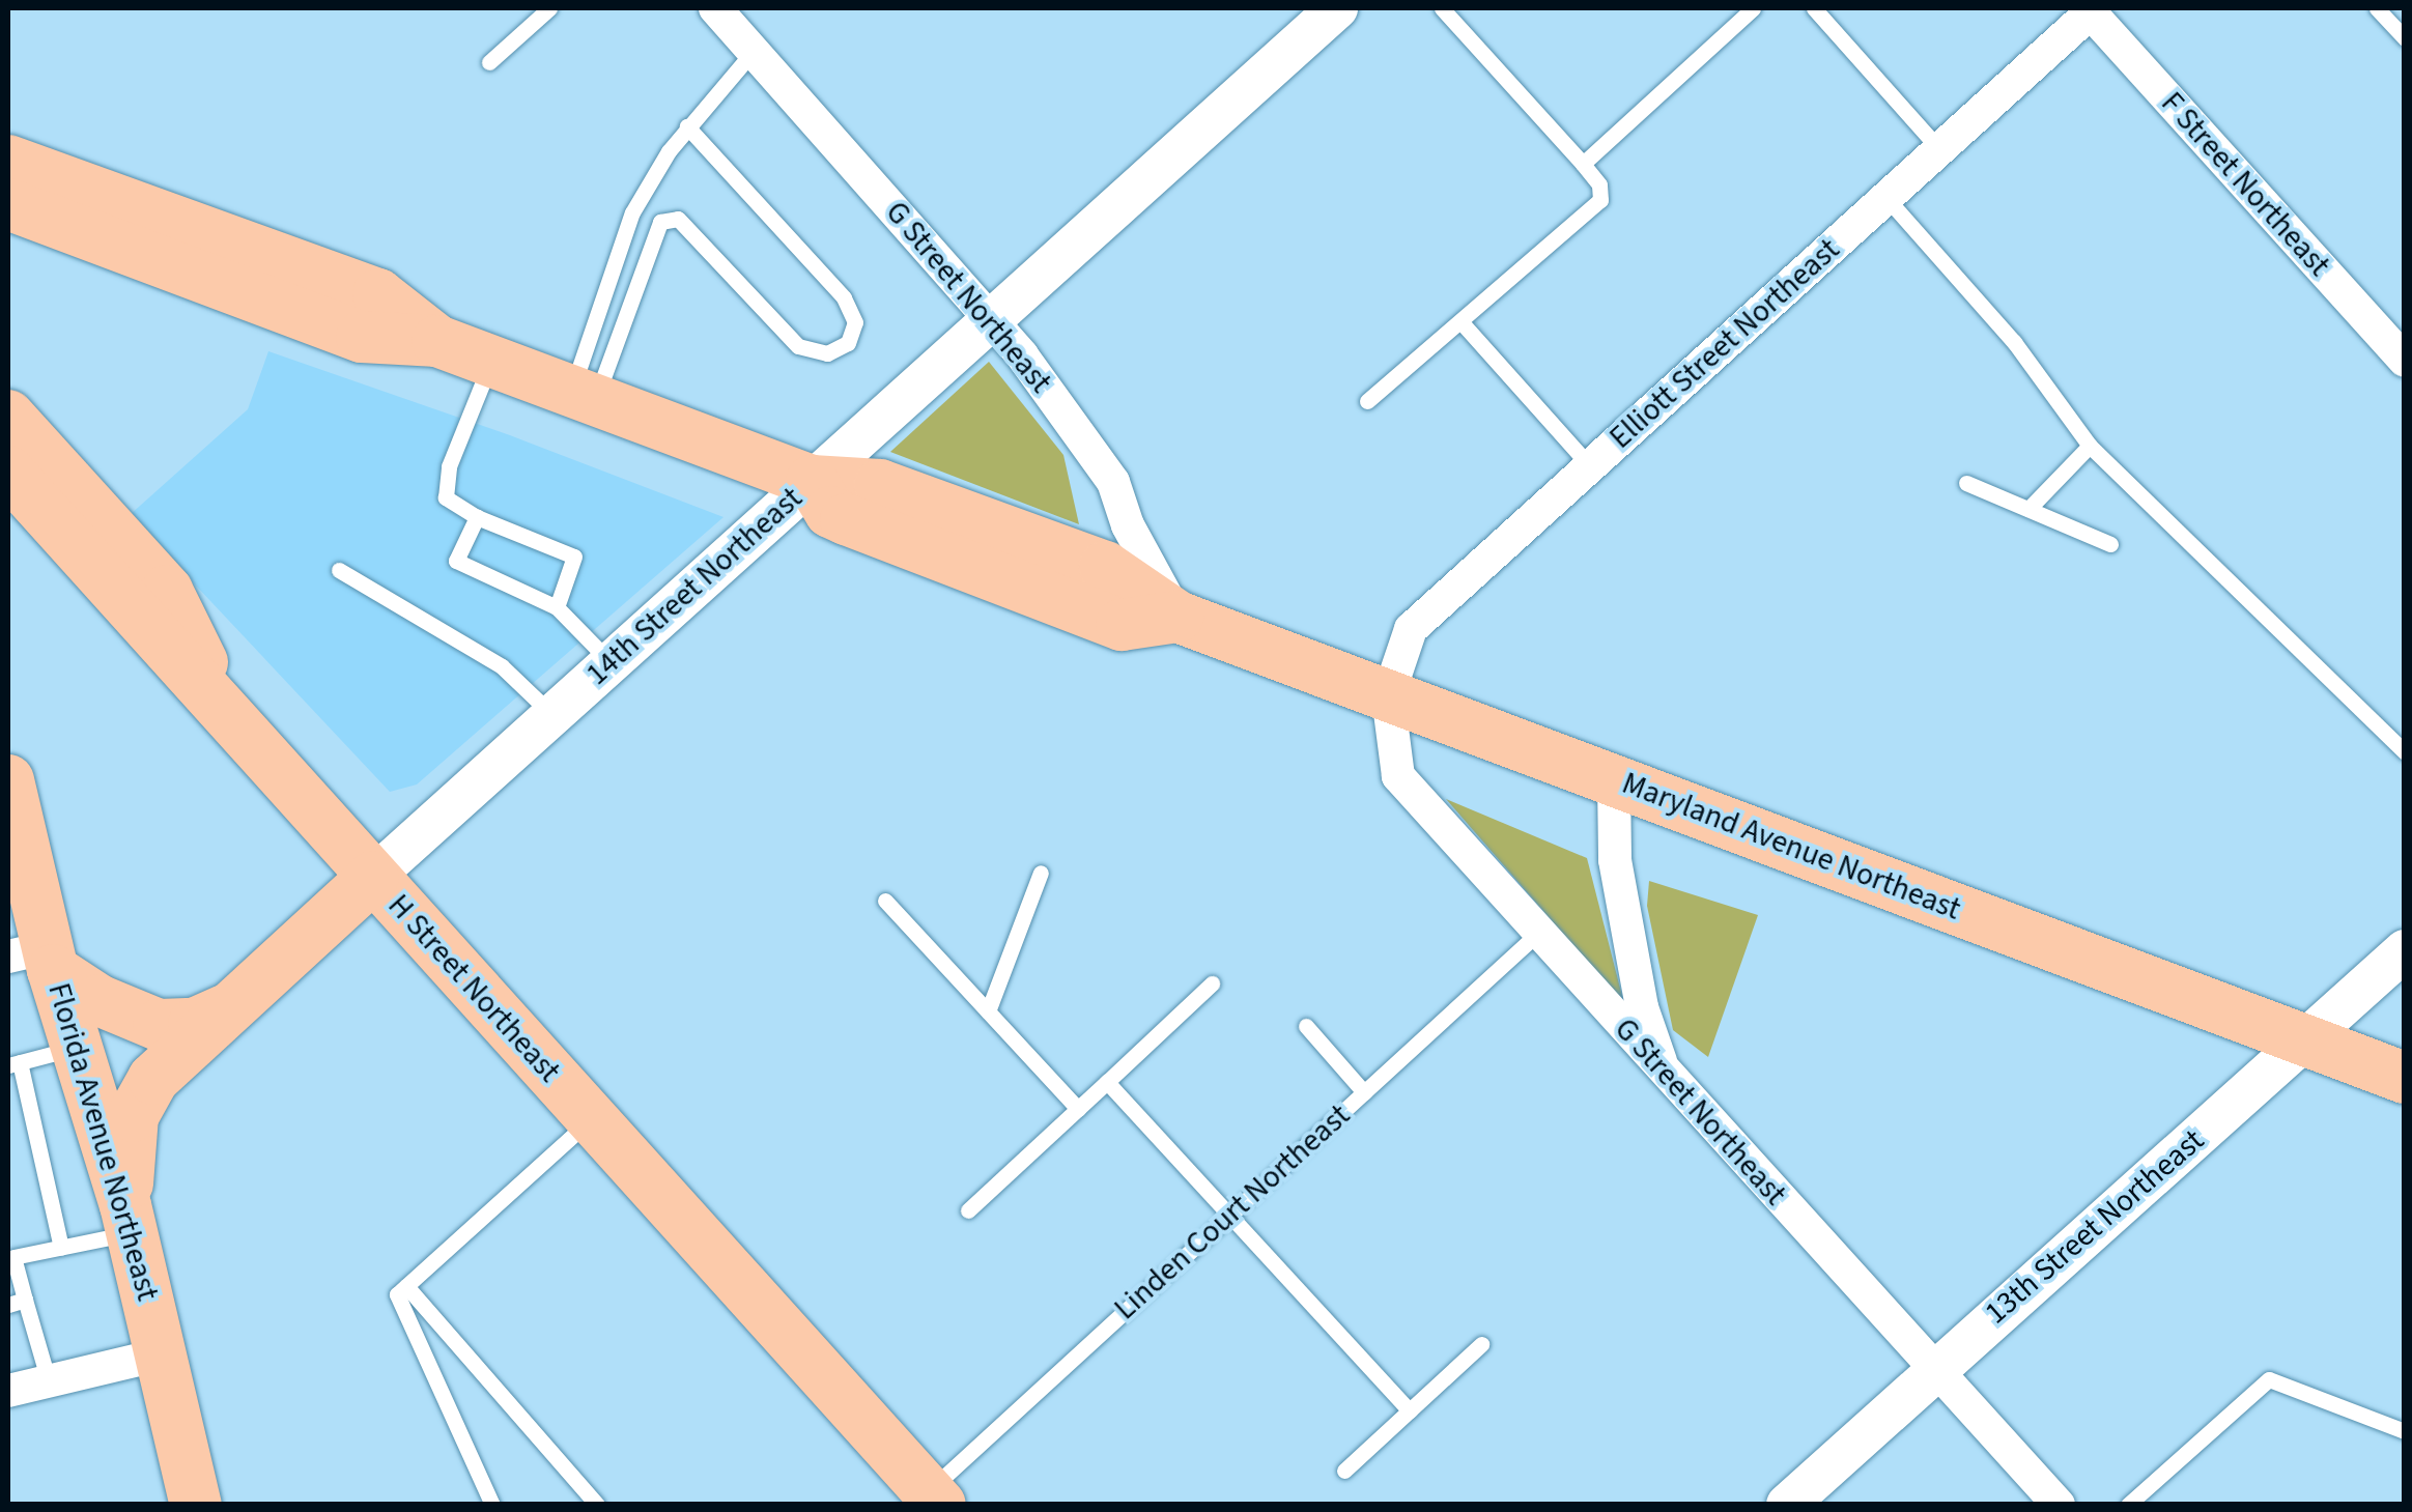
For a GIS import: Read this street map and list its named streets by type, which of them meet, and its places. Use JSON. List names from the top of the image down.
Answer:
{
  "streets": {
    "main road": [
      "14th Street Northeast",
      "Maryland Avenue Northeast",
      "H Street Northeast",
      "Florida Avenue Northeast"
    ],
    "street": [
      "F Street Northeast",
      "G Street Northeast",
      "Elliott Street Northeast",
      "13th Street Northeast"
    ],
    "lane": ["Linden Court Northeast"]
  },
  "crossings": [
    ["F Street Northeast", "Elliott Street Northeast"],
    ["G Street Northeast", "Elliott Street Northeast"],
    ["G Street Northeast", "14th Street Northeast"],
    ["G Street Northeast", "Maryland Avenue Northeast"],
    ["G Street Northeast", "Linden Court Northeast"],
    ["G Street Northeast", "13th Street Northeast"],
    ["Elliott Street Northeast", "Maryland Avenue Northeast"],
    ["14th Street Northeast", "Maryland Avenue Northeast"],
    ["14th Street Northeast", "H Street Northeast"],
    ["14th Street Northeast", "Florida Avenue Northeast"],
    ["Maryland Avenue Northeast", "13th Street Northeast"],
    ["H Street Northeast", "Linden Court Northeast"]
  ]
}
